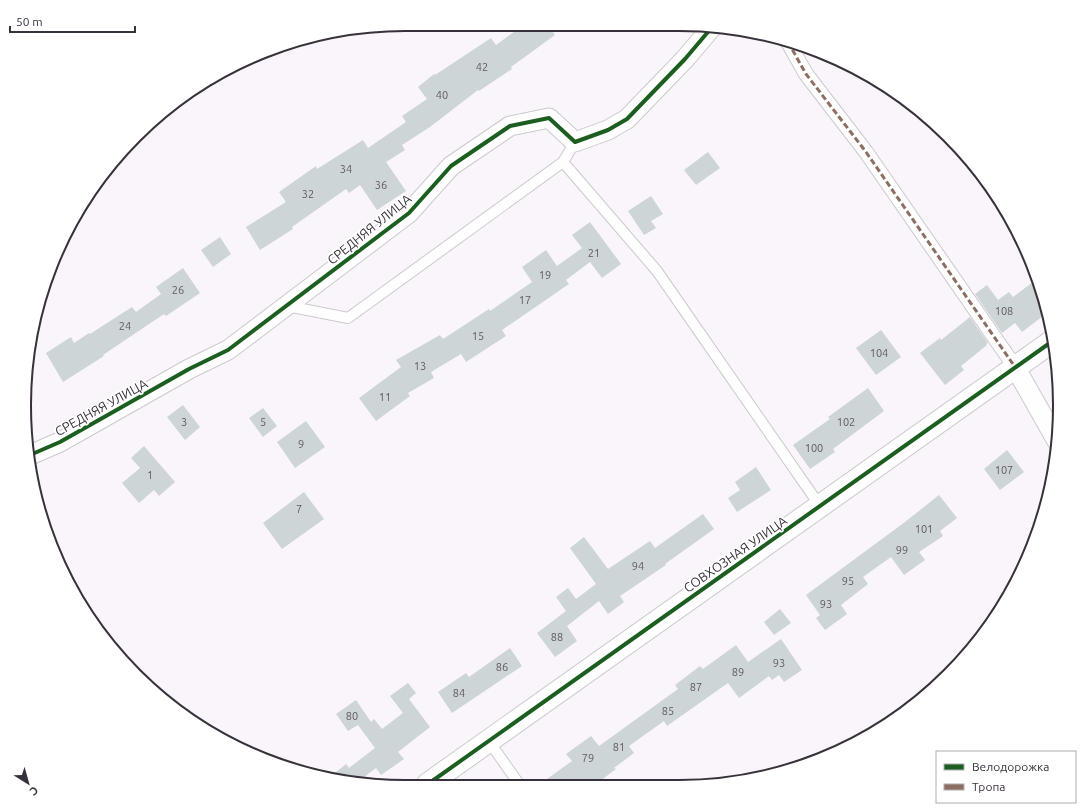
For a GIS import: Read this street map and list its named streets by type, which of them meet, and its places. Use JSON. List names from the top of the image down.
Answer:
{
  "streets": {
    "street": ["СРЕДНЯЯ УЛИЦА", "СОВХОЗНАЯ УЛИЦА"]
  },
  "house_numbers": [
    "42",
    "40",
    "34",
    "36",
    "32",
    "21",
    "19",
    "26",
    "17",
    "108",
    "24",
    "15",
    "104",
    "13",
    "11",
    "3",
    "5",
    "102",
    "9",
    "100",
    "107",
    "1",
    "7",
    "101",
    "99",
    "94",
    "95",
    "93",
    "88",
    "93",
    "86",
    "89",
    "87",
    "84",
    "85",
    "80",
    "81",
    "79"
  ],
  "legend": ["Велодорожка", "Тропа"],
  "scale_bar": "50 m",
  "north": "bottom right"
}
